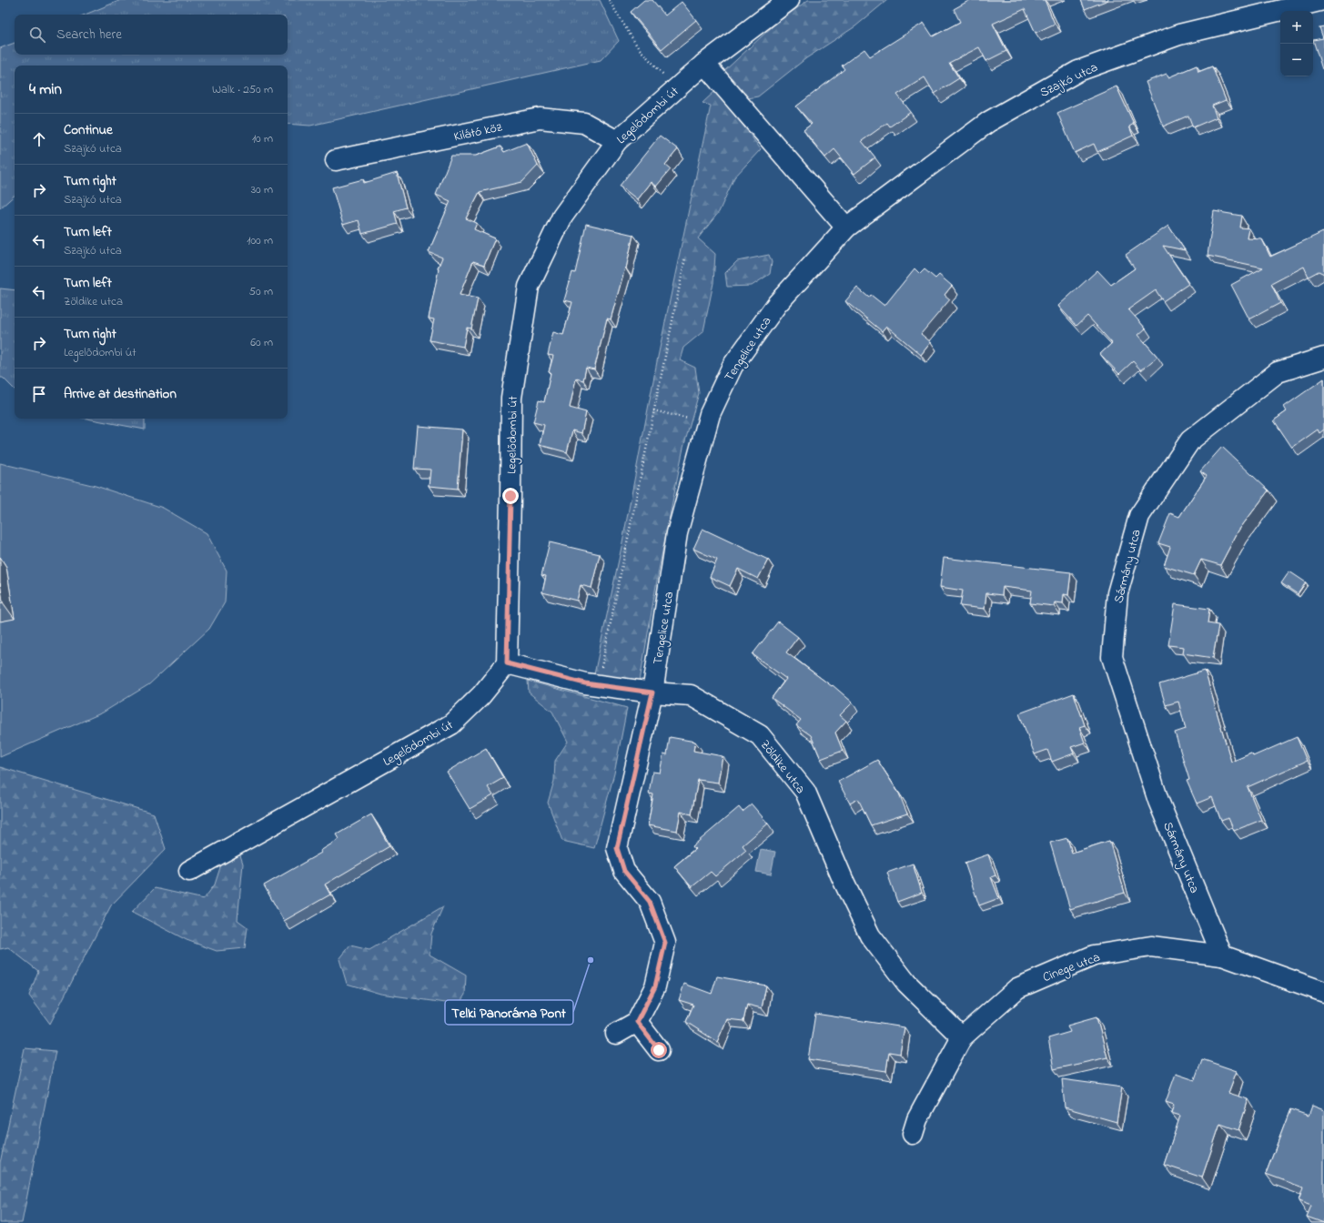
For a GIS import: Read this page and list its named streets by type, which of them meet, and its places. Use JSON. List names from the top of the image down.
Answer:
{
  "streets": {
    "street": [
      "Szajkó utca",
      "Legelődombi út",
      "Kilátó köz",
      "Tengelice utca",
      "Sármány utca",
      "Zöldike utca",
      "Cinege utca"
    ]
  },
  "crossings": [
    ["Szajkó utca", "Tengelice utca"],
    ["Legelődombi út", "Kilátó köz"],
    ["Legelődombi út", "Zöldike utca"],
    ["Tengelice utca", "Zöldike utca"],
    ["Sármány utca", "Cinege utca"],
    ["Zöldike utca", "Cinege utca"]
  ],
  "places": ["Telki Panoráma Pont"],
  "page": {
    "map_buttons": ["+", "−"],
    "search": "Search here",
    "heading": ["4 min", "Walk · 250 m"],
    "list": [
      ["Continue", "Szajkó utca", "10 m"],
      ["Turn right", "Szajkó utca", "30 m"],
      ["Turn left", "Szajkó utca", "100 m"],
      ["Turn left", "Zöldike utca", "50 m"],
      ["Turn right", "Legelődombi út", "60 m"],
      "Arrive at destination"
    ]
  }
}
